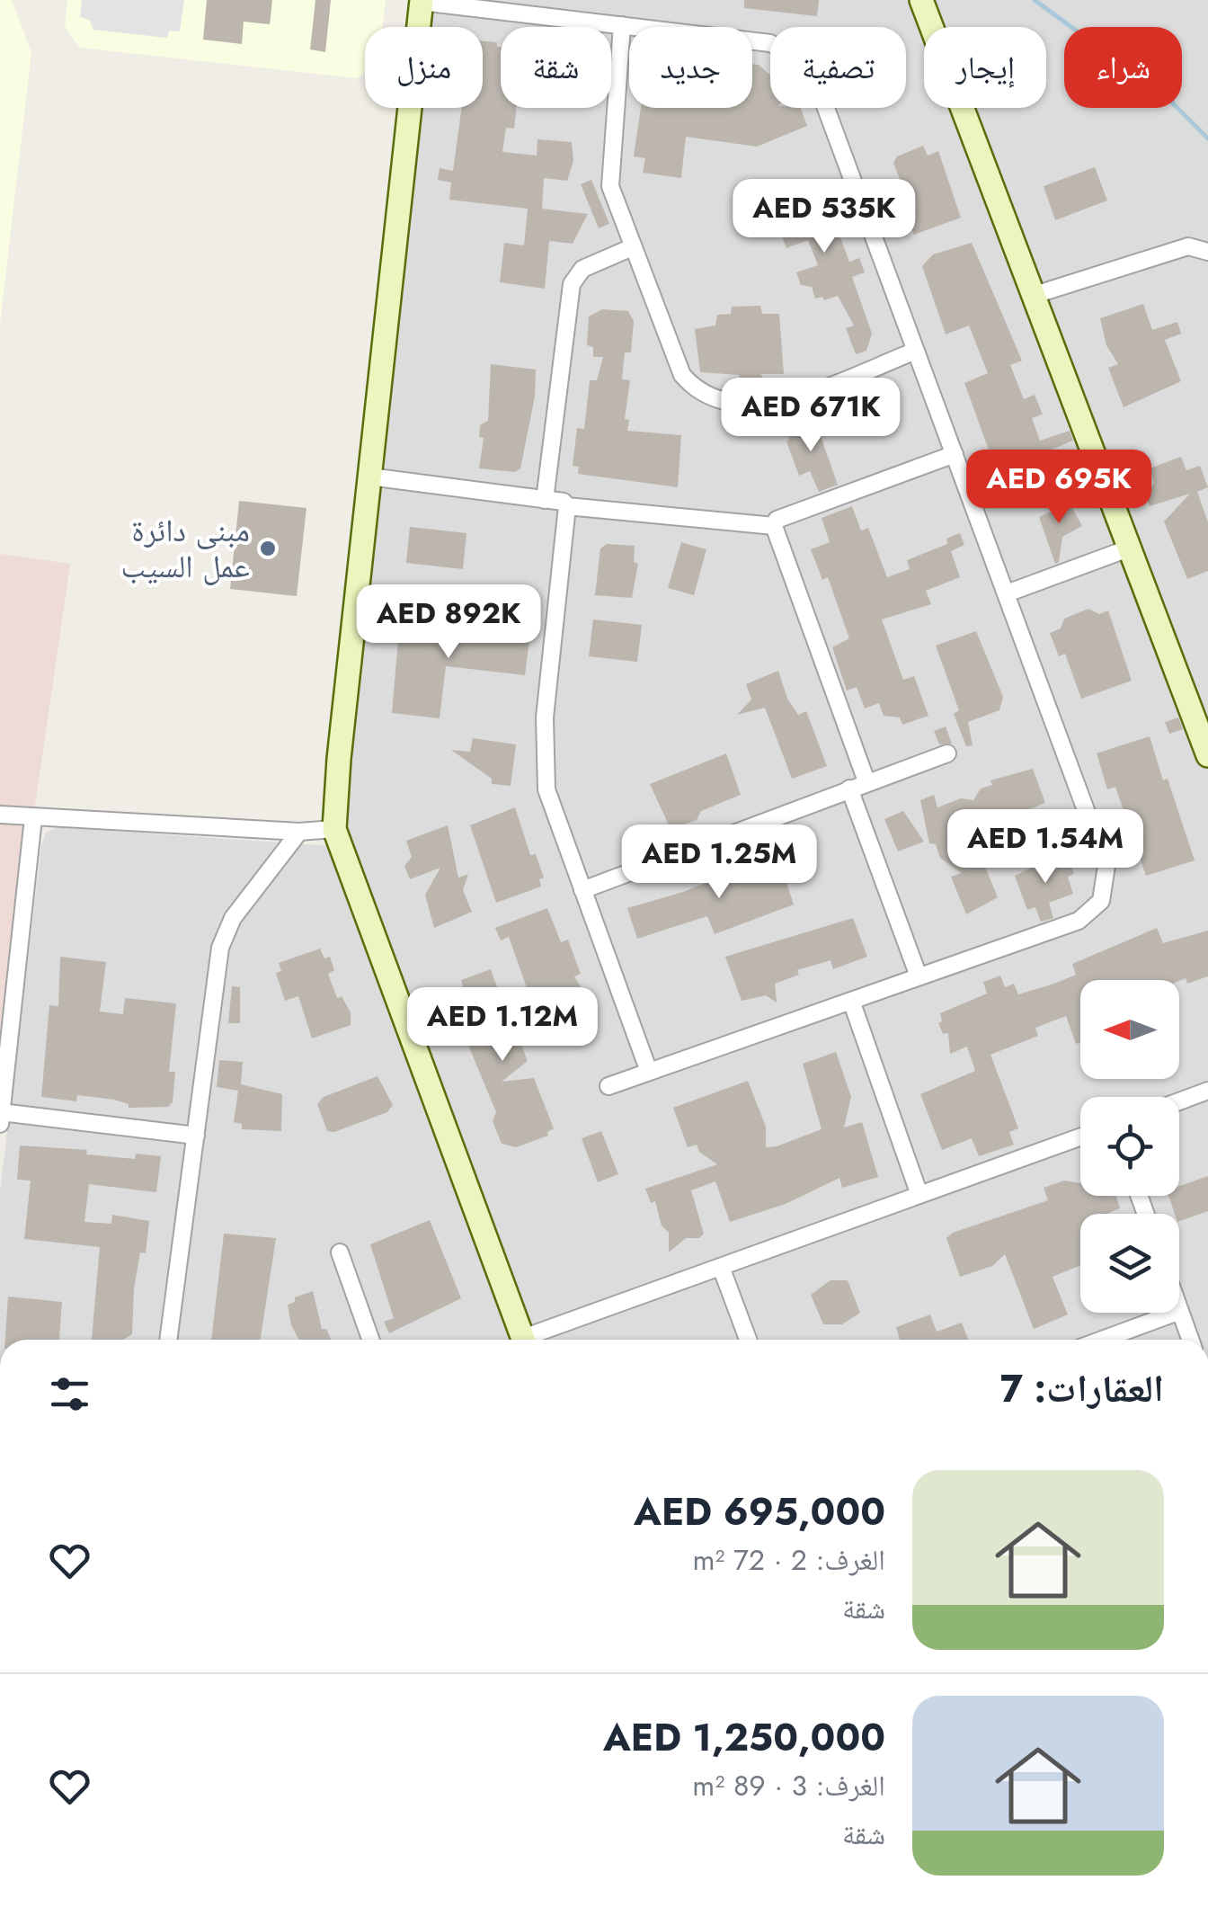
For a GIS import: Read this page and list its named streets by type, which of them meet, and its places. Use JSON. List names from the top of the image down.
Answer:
{
  "places": ["مبنى دائرة عمل السيب"],
  "north": "left",
  "page": {
    "chip": [
      "شراء",
      "إيجار",
      "تصفية",
      "جديد",
      "شقة",
      "منزل"
    ],
    "price": [
      "AED 535K",
      "AED 671K",
      "AED 695K",
      "AED 892K",
      "AED 1.54M",
      "AED 1.25M",
      "AED 1.12M"
    ],
    "heading": "العقارات: 7",
    "list": [
      {
        "name": "AED 695,000",
        "note": "الغرف: 2 · 72 m² · شقة"
      },
      {
        "name": "AED 1,250,000",
        "note": "الغرف: 3 · 89 m² · شقة"
      }
    ]
  }
}
